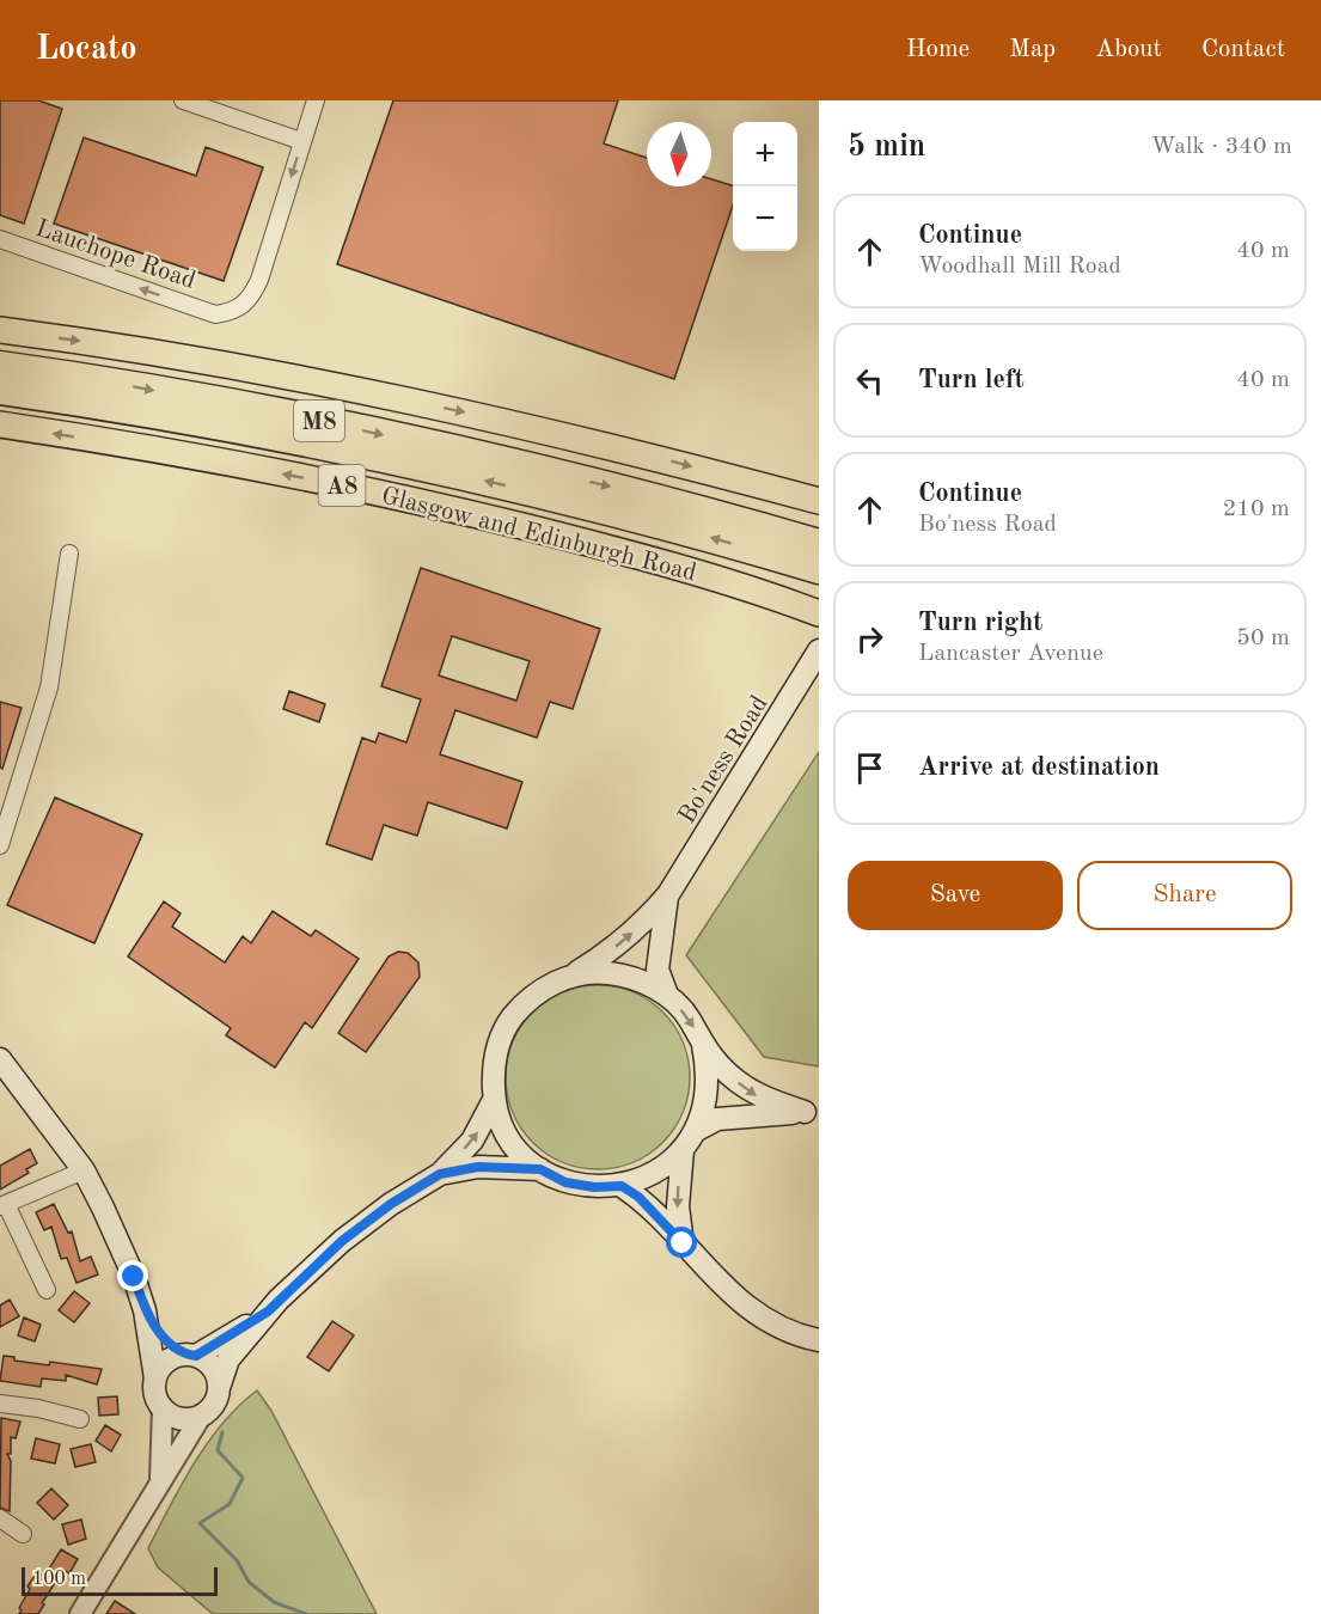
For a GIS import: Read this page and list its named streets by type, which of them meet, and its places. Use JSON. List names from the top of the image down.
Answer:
{
  "streets": {
    "highway": ["M8", "A8", "Glasgow and Edinburgh Road"],
    "main road": ["Bo'ness Road"],
    "street": ["Lauchope Road"]
  },
  "scale_bar": "100 m",
  "north": "bottom",
  "page": {
    "header": "Locato",
    "nav": [
      "Home",
      "Map",
      "About",
      "Contact"
    ],
    "heading": ["5 min", "Walk · 340 m"],
    "map_buttons": ["+", "−"],
    "list": [
      ["Continue", "Woodhall Mill Road", "40 m"],
      ["Turn left", "40 m"],
      ["Continue", "Bo'ness Road", "210 m"],
      ["Turn right", "Lancaster Avenue", "50 m"],
      "Arrive at destination"
    ],
    "buttons": ["Save", "Share"],
    "scale": "100 m"
  }
}
